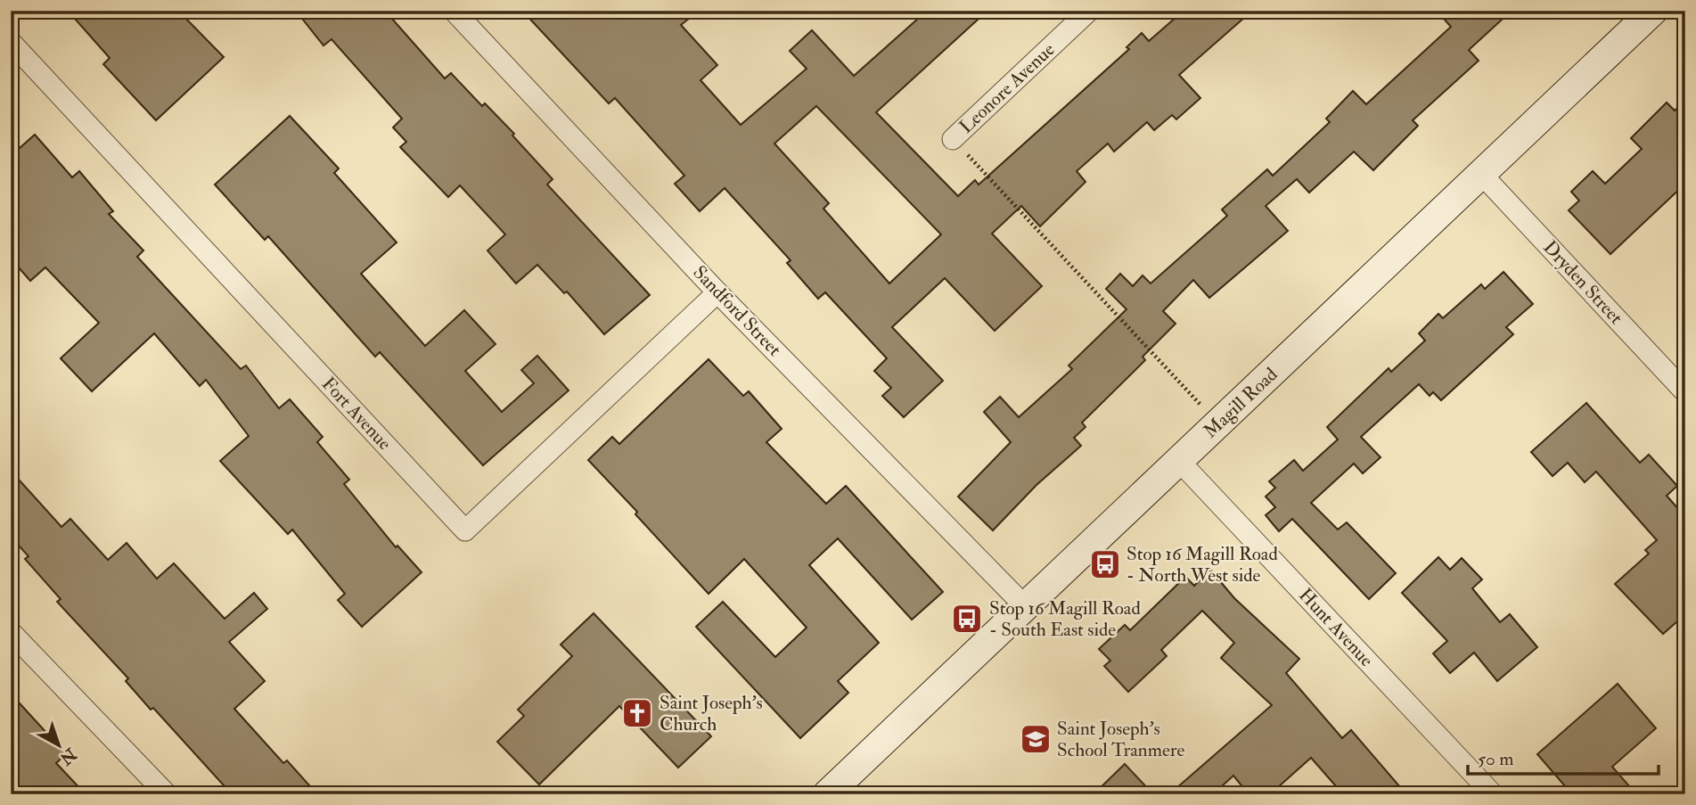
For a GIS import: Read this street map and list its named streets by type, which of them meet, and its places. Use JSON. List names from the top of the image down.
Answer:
{
  "streets": {
    "main road": ["Magill Road"],
    "street": [
      "Leonore Avenue",
      "Dryden Street",
      "Sandford Street",
      "Fort Avenue",
      "Hunt Avenue"
    ]
  },
  "crossings": [
    ["Dryden Street", "Magill Road"],
    ["Sandford Street", "Magill Road"],
    ["Sandford Street", "Fort Avenue"],
    ["Magill Road", "Hunt Avenue"]
  ],
  "places": {
    "bus stop": ["Stop 16 Magill Road - North West side", "Stop 16 Magill Road - South East side"],
    "church": ["Saint Joseph's Church"],
    "school or university": ["Saint Joseph's School Tranmere"]
  },
  "scale_bar": "50 m",
  "north": "bottom right"
}
